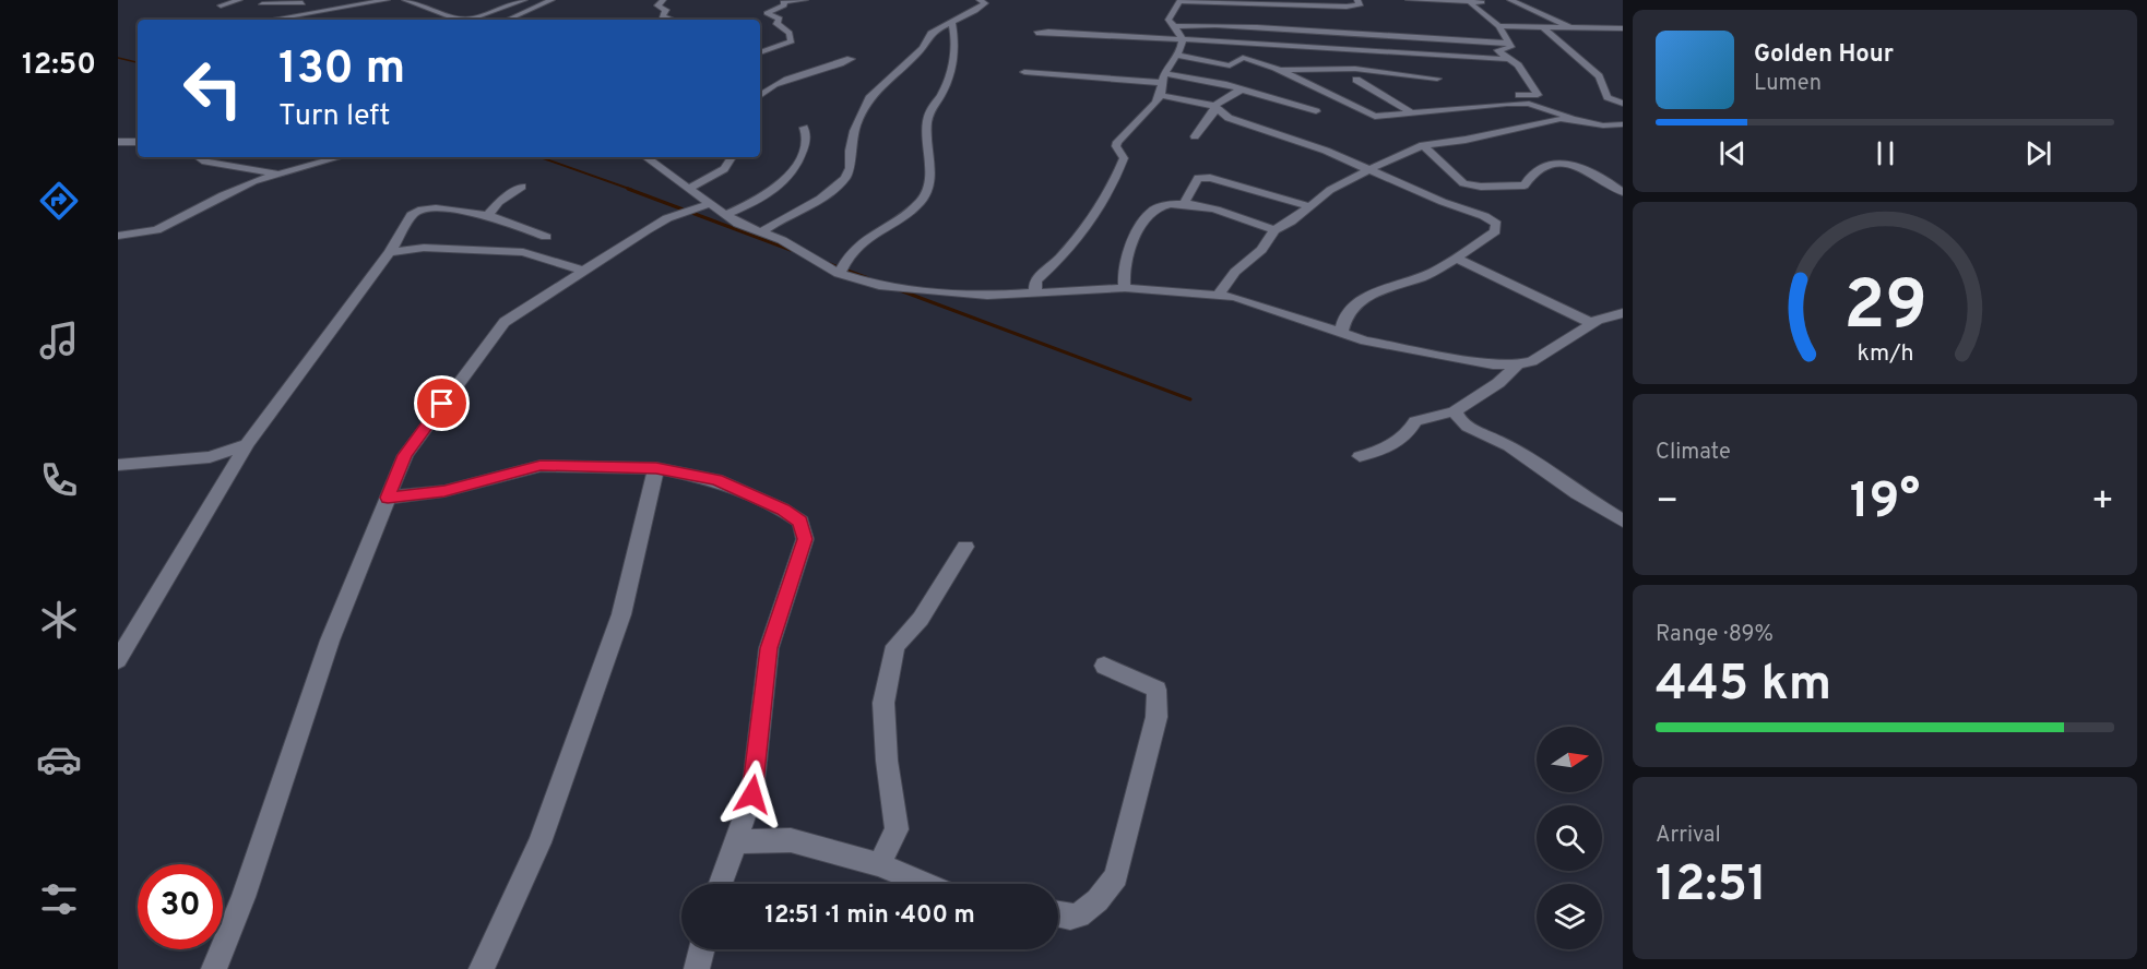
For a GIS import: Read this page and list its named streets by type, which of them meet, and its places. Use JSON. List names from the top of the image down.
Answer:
{
  "north": "right",
  "page": {
    "tabs": "12:50",
    "turn": ["130 m", "Turn left"],
    "song": ["Golden Hour", "Lumen"],
    "tile": [
      "Climate",
      ["Range · 89%", "445 km"],
      ["Arrival", "12:51"]
    ],
    "heat": ["−", "19°", "+"],
    "limit": "30",
    "trip": "12:51 · 1 min · 400 m",
    "gauge": ["29", "km/h"]
  }
}
